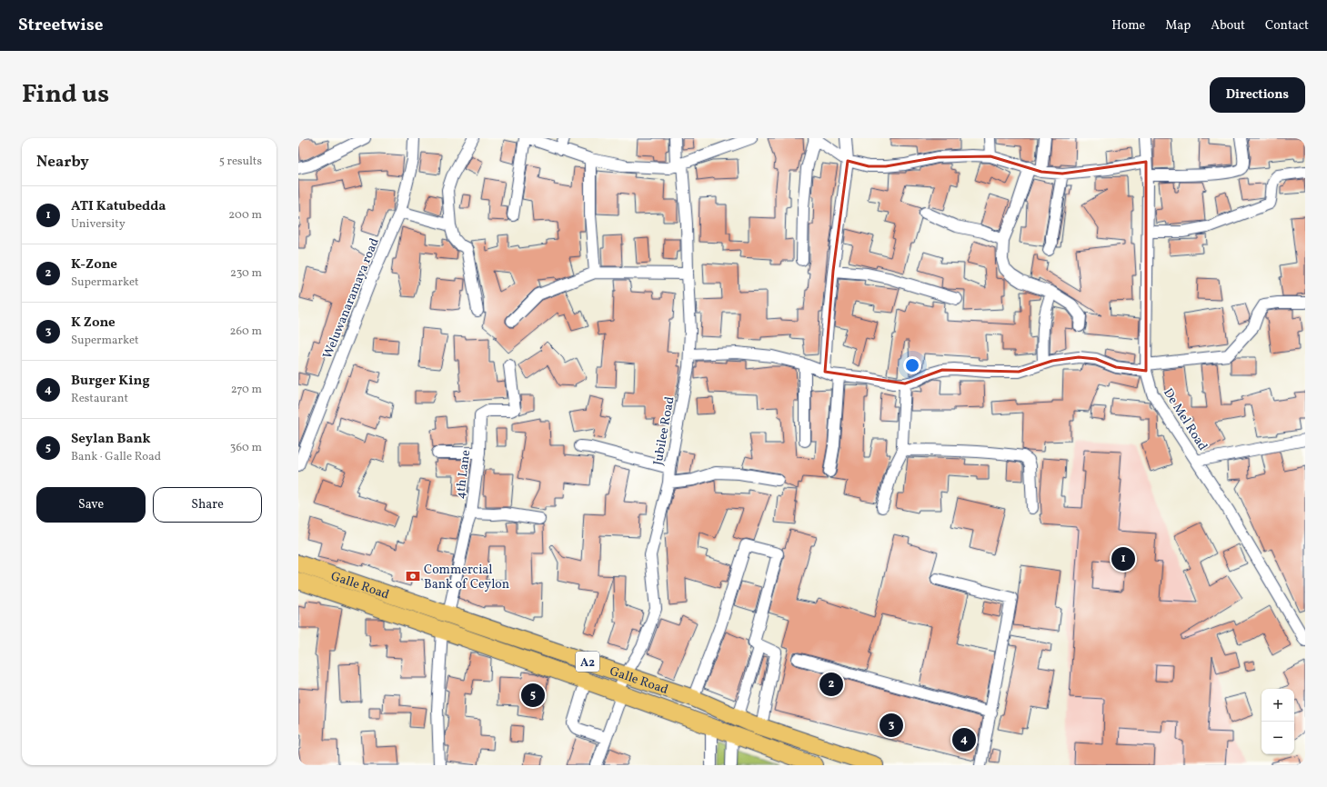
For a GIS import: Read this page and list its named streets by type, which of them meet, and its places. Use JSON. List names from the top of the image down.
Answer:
{
  "streets": {
    "highway": ["Galle Road", "A2"],
    "street": [
      "Weluwanaramaya road",
      "De Mel Road",
      "Jubilee Road",
      "4th Lane"
    ]
  },
  "crossings": [
    ["Jubilee Road", "Galle Road"],
    ["4th Lane", "Galle Road"]
  ],
  "places": {
    "bank": ["Commercial Bank of Ceylon"]
  },
  "page": {
    "header": "Streetwise",
    "nav": [
      "Home",
      "Map",
      "About",
      "Contact"
    ],
    "title": "Find us",
    "buttons": [
      "Directions",
      ["Save", "Share"]
    ],
    "heading": ["Nearby", "5 results"],
    "list": [
      {
        "mark": "1",
        "name": "ATI Katubedda",
        "note": "University",
        "value": "200 m"
      },
      {
        "mark": "2",
        "name": "K-Zone",
        "note": "Supermarket",
        "value": "230 m"
      },
      {
        "mark": "3",
        "name": "K Zone",
        "note": "Supermarket",
        "value": "260 m"
      },
      {
        "mark": "4",
        "name": "Burger King",
        "note": "Restaurant",
        "value": "270 m"
      },
      {
        "mark": "5",
        "name": "Seylan Bank",
        "note": "Bank · Galle Road",
        "value": "360 m"
      }
    ],
    "pins": [
      "1",
      "2",
      "5",
      "3",
      "4"
    ],
    "map_buttons": ["+", "−"]
  }
}
